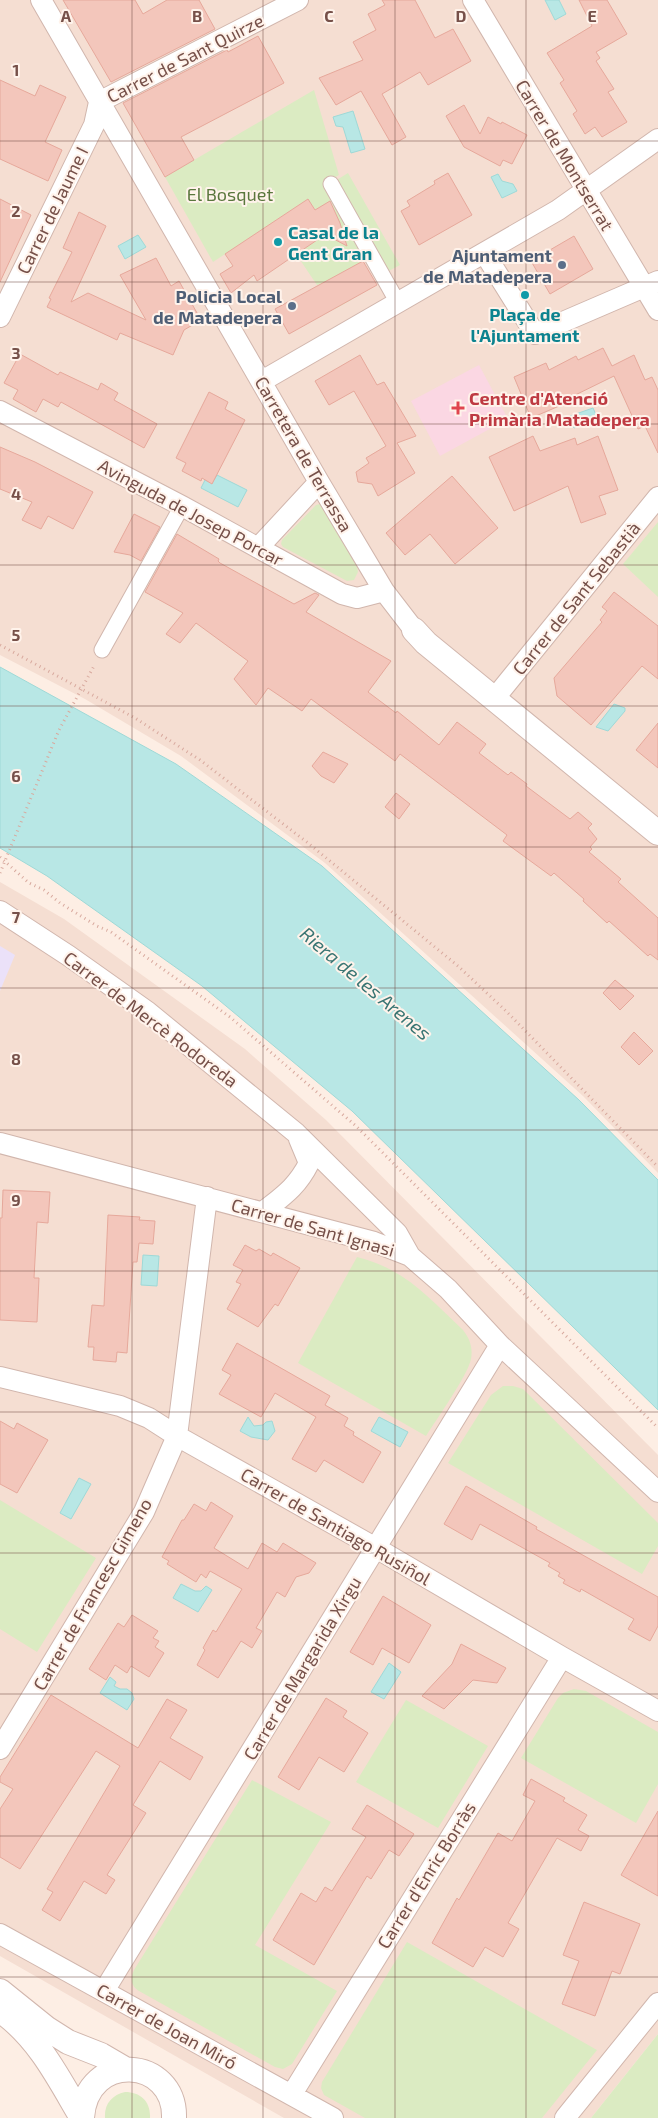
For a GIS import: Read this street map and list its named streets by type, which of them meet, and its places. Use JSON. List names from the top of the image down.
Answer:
{
  "streets": {
    "street": [
      "Carrer de Sant Quirze",
      "Carrer de Montserrat",
      "Carrer de Jaume I",
      "Carretera de Terrassa",
      "Avinguda de Josep Porcar",
      "Carrer de Sant Sebastià",
      "Carrer de Mercè Rodoreda",
      "Carrer de Sant Ignasi",
      "Carrer de Santiago Rusiñol",
      "Carrer de Francesc Gimeno",
      "Carrer de Margarida Xirgu",
      "Carrer d'Enric Borràs",
      "Carrer de Joan Miró"
    ]
  },
  "crossings": [
    ["Carrer de Sant Quirze", "Carrer de Jaume I"],
    ["Carrer de Sant Quirze", "Carretera de Terrassa"],
    ["Carrer de Jaume I", "Carretera de Terrassa"],
    ["Carretera de Terrassa", "Avinguda de Josep Porcar"],
    ["Carretera de Terrassa", "Carrer de Sant Sebastià"],
    ["Carrer de Mercè Rodoreda", "Carrer de Sant Ignasi"],
    ["Carrer de Sant Ignasi", "Carrer de Francesc Gimeno"],
    ["Carrer de Sant Ignasi", "Carrer de Margarida Xirgu"],
    ["Carrer de Santiago Rusiñol", "Carrer de Francesc Gimeno"],
    ["Carrer de Santiago Rusiñol", "Carrer de Margarida Xirgu"],
    ["Carrer de Santiago Rusiñol", "Carrer d'Enric Borràs"],
    ["Carrer de Margarida Xirgu", "Carrer de Joan Miró"],
    ["Carrer d'Enric Borràs", "Carrer de Joan Miró"]
  ],
  "water": ["Riera de les Arenes"],
  "parks": ["El Bosquet"],
  "places": {
    "other": [
      "Casal de la Gent Gran",
      "Ajuntament de Matadepera",
      "Plaça de l'Ajuntament",
      "Policia Local de Matadepera"
    ],
    "health": ["Centre d'Atenció Primària Matadepera"]
  },
  "grid": {
    "columns": [
      "A",
      "B",
      "C",
      "D",
      "E"
    ],
    "rows": [
      "1",
      "2",
      "3",
      "4",
      "5",
      "6",
      "7",
      "8",
      "9"
    ]
  }
}
